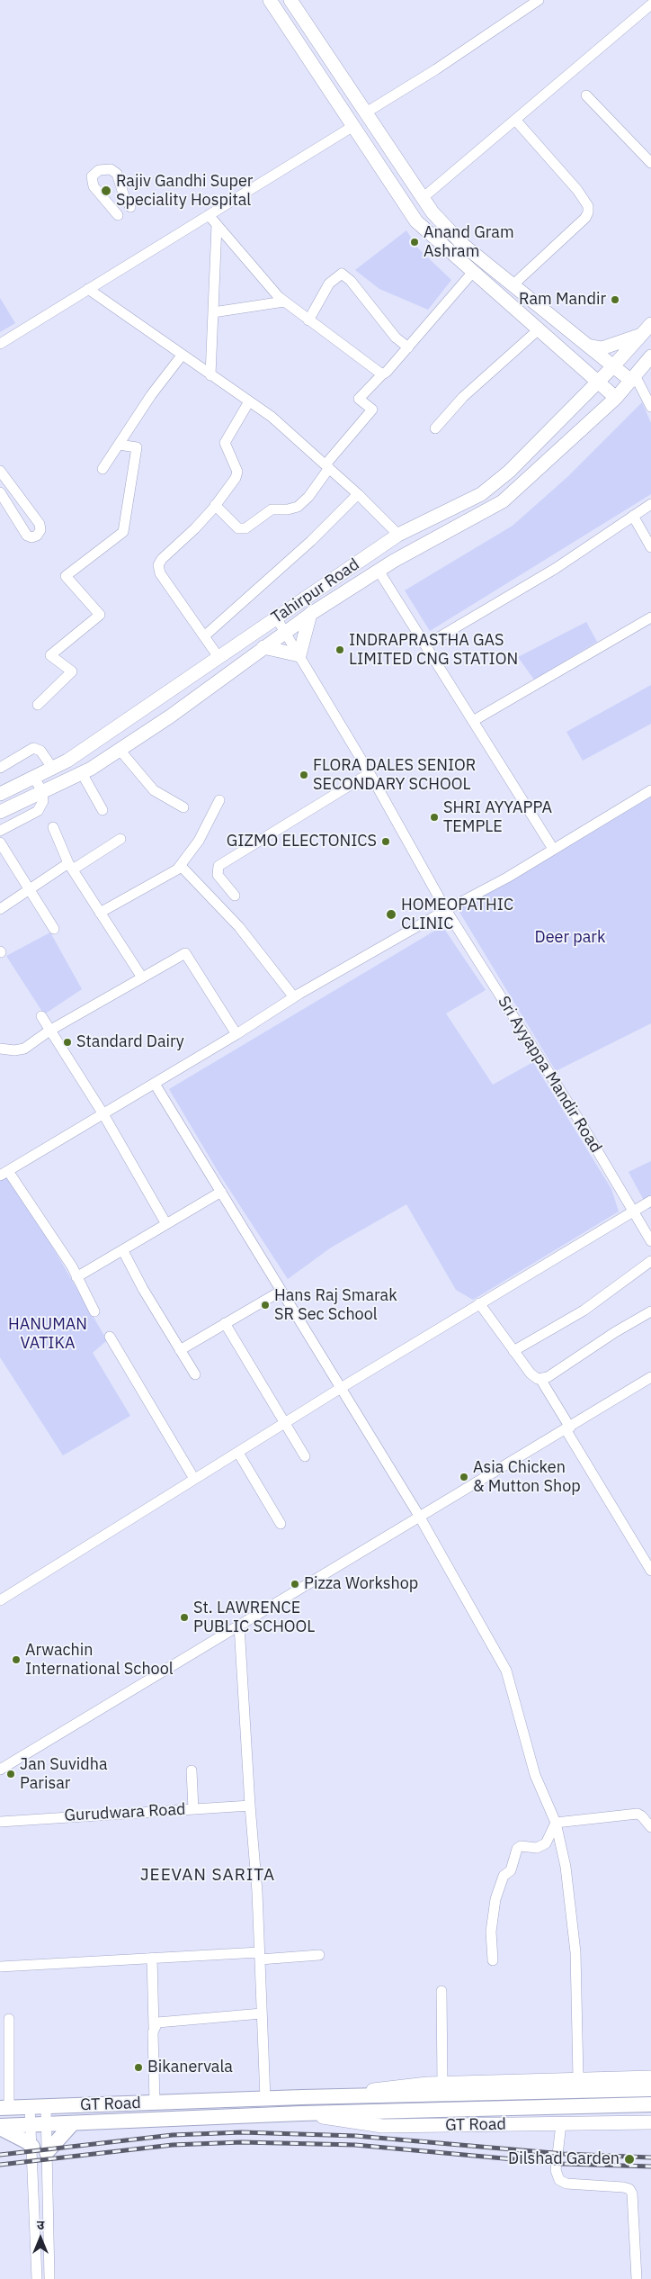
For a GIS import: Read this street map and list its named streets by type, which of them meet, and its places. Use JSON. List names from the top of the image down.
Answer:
{
  "streets": {
    "highway": ["GT Road"],
    "main road": ["Tahirpur Road"],
    "street": ["Sri Ayyappa Mandir Road", "Gurudwara Road"]
  },
  "crossings": [
    ["Tahirpur Road", "Sri Ayyappa Mandir Road"]
  ],
  "districts": ["JEEVAN SARITA"],
  "parks": ["Deer park", "HANUMAN VATIKA"],
  "places": [
    "Rajiv Gandhi Super Speciality Hospital",
    "Anand Gram Ashram",
    "Ram Mandir",
    "INDRAPRASTHA GAS LIMITED CNG STATION",
    "FLORA DALES SENIOR SECONDARY SCHOOL",
    "SHRI AYYAPPA TEMPLE",
    "GIZMO ELECTONICS",
    "HOMEOPATHIC CLINIC",
    "Standard Dairy",
    "Hans Raj Smarak SR Sec School",
    "Asia Chicken & Mutton Shop",
    "Pizza Workshop",
    "St. LAWRENCE PUBLIC SCHOOL",
    "Arwachin International School",
    "Jan Suvidha Parisar",
    "Bikanervala",
    "Dilshad Garden"
  ],
  "north": "top"
}
